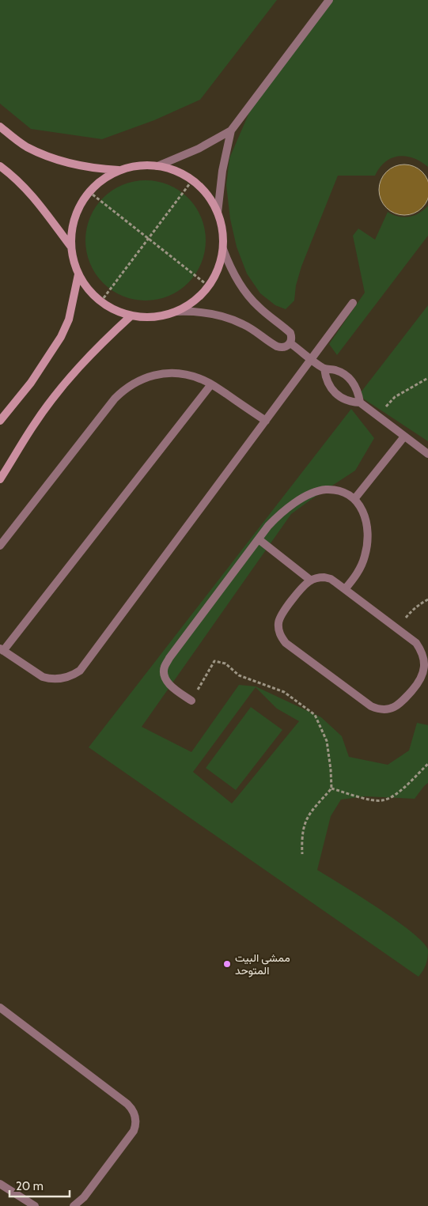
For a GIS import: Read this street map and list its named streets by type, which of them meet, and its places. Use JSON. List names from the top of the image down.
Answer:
{
  "places": ["ممشى البيت المتوحد"],
  "scale_bar": "20 m"
}
